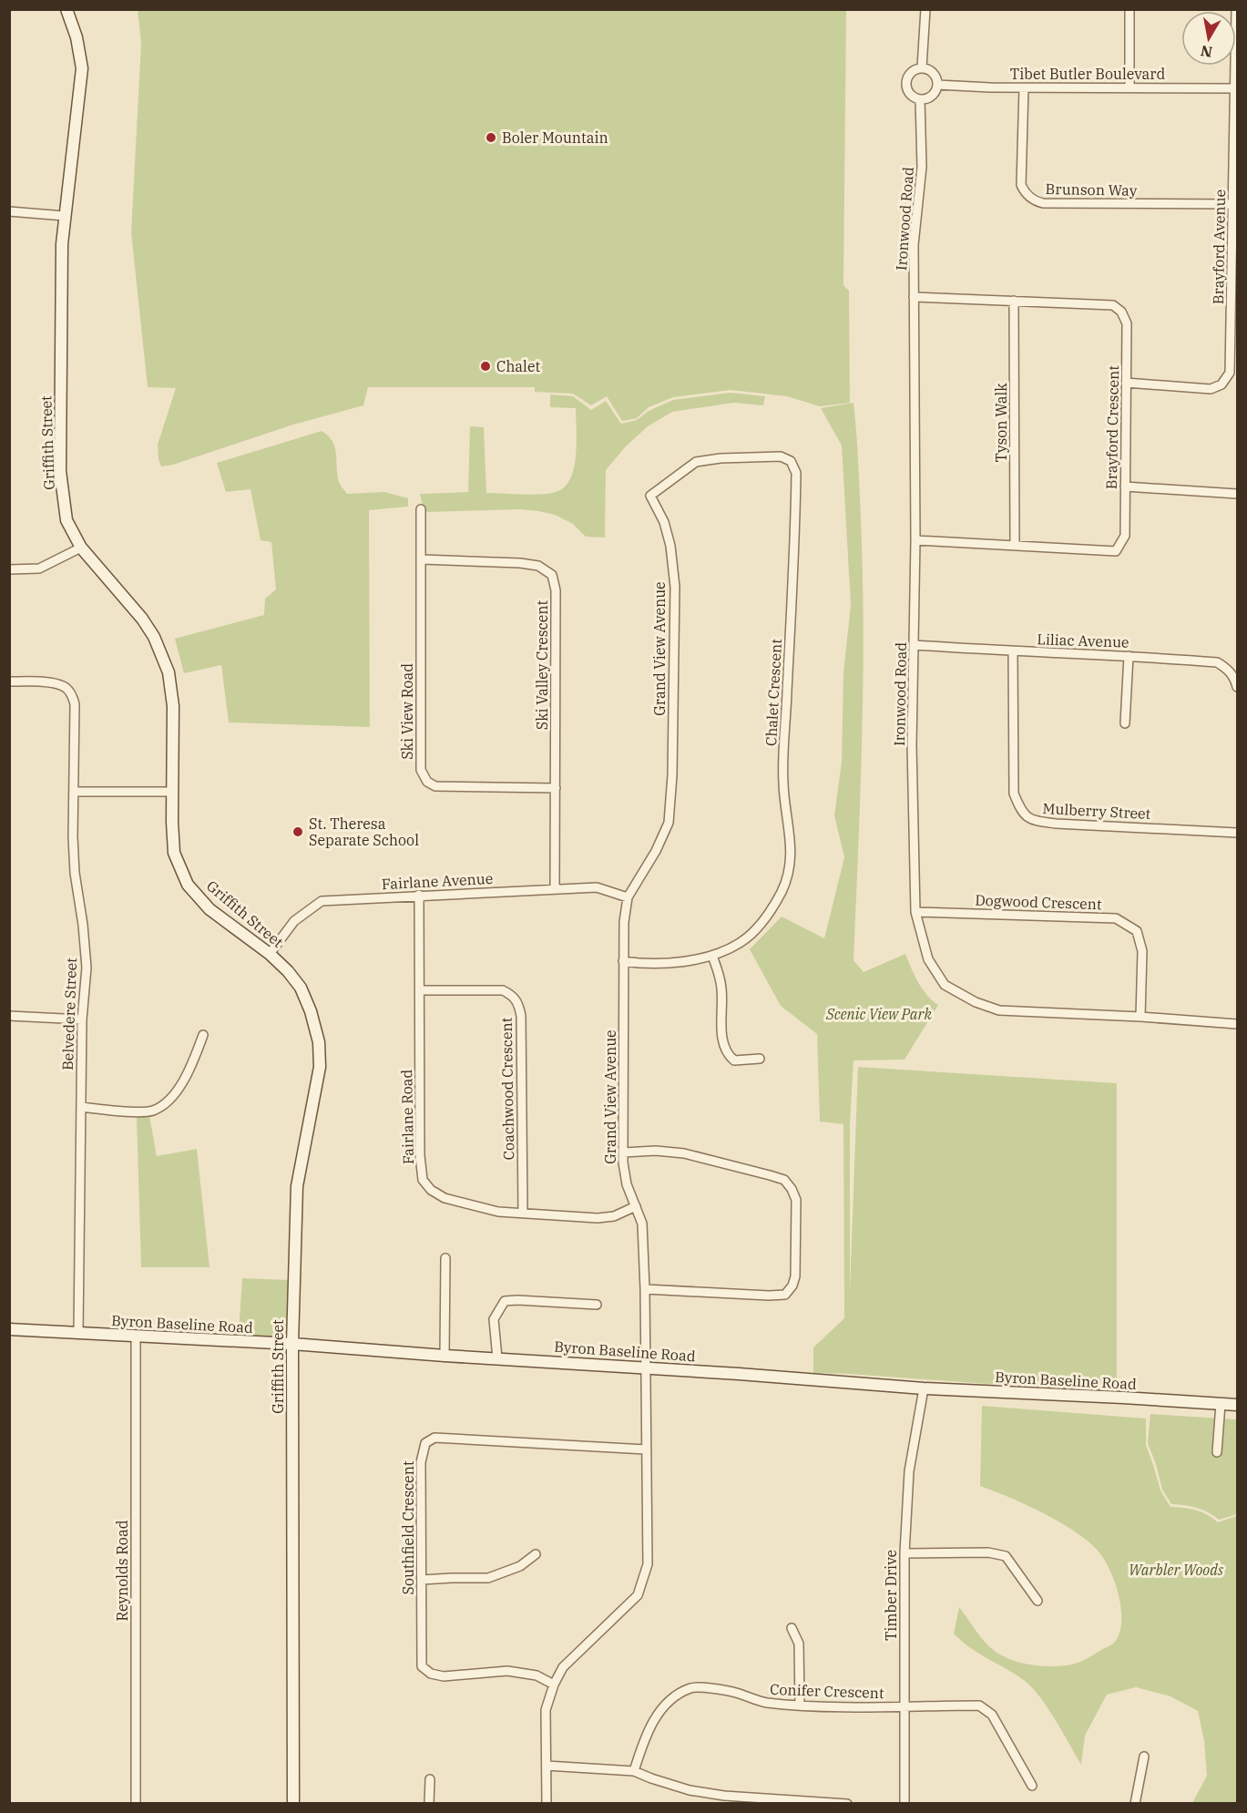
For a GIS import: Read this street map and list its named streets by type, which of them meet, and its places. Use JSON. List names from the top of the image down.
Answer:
{
  "streets": {
    "street": [
      "Tibet Butler Boulevard",
      "Brunson Way",
      "Ironwood Road",
      "Brayford Avenue",
      "Tyson Walk",
      "Brayford Crescent",
      "Griffith Street",
      "Liliac Avenue",
      "Grand View Avenue",
      "Ski Valley Crescent",
      "Chalet Crescent",
      "Ski View Road",
      "Mulberry Street",
      "Fairlane Avenue",
      "Dogwood Crescent",
      "Belvedere Street",
      "Coachwood Crescent",
      "Fairlane Road",
      "Byron Baseline Road",
      "Southfield Crescent",
      "Reynolds Road",
      "Timber Drive",
      "Conifer Crescent"
    ]
  },
  "crossings": [
    ["Tibet Butler Boulevard", "Brunson Way"],
    ["Tibet Butler Boulevard", "Ironwood Road"],
    ["Tibet Butler Boulevard", "Brayford Avenue"],
    ["Brunson Way", "Brayford Avenue"],
    ["Ironwood Road", "Brayford Crescent"],
    ["Ironwood Road", "Liliac Avenue"],
    ["Ironwood Road", "Dogwood Crescent"],
    ["Brayford Avenue", "Brayford Crescent"],
    ["Tyson Walk", "Brayford Crescent"],
    ["Griffith Street", "Fairlane Avenue"],
    ["Griffith Street", "Byron Baseline Road"],
    ["Liliac Avenue", "Mulberry Street"],
    ["Grand View Avenue", "Chalet Crescent"],
    ["Grand View Avenue", "Fairlane Avenue"],
    ["Grand View Avenue", "Fairlane Road"],
    ["Grand View Avenue", "Byron Baseline Road"],
    ["Grand View Avenue", "Southfield Crescent"],
    ["Ski Valley Crescent", "Ski View Road"],
    ["Ski Valley Crescent", "Fairlane Avenue"],
    ["Fairlane Avenue", "Fairlane Road"],
    ["Belvedere Street", "Byron Baseline Road"],
    ["Coachwood Crescent", "Fairlane Road"],
    ["Byron Baseline Road", "Reynolds Road"],
    ["Byron Baseline Road", "Timber Drive"],
    ["Timber Drive", "Conifer Crescent"]
  ],
  "parks": ["Scenic View Park", "Warbler Woods"],
  "places": ["Boler Mountain", "Chalet", "St. Theresa Separate School"],
  "north": "bottom"
}
